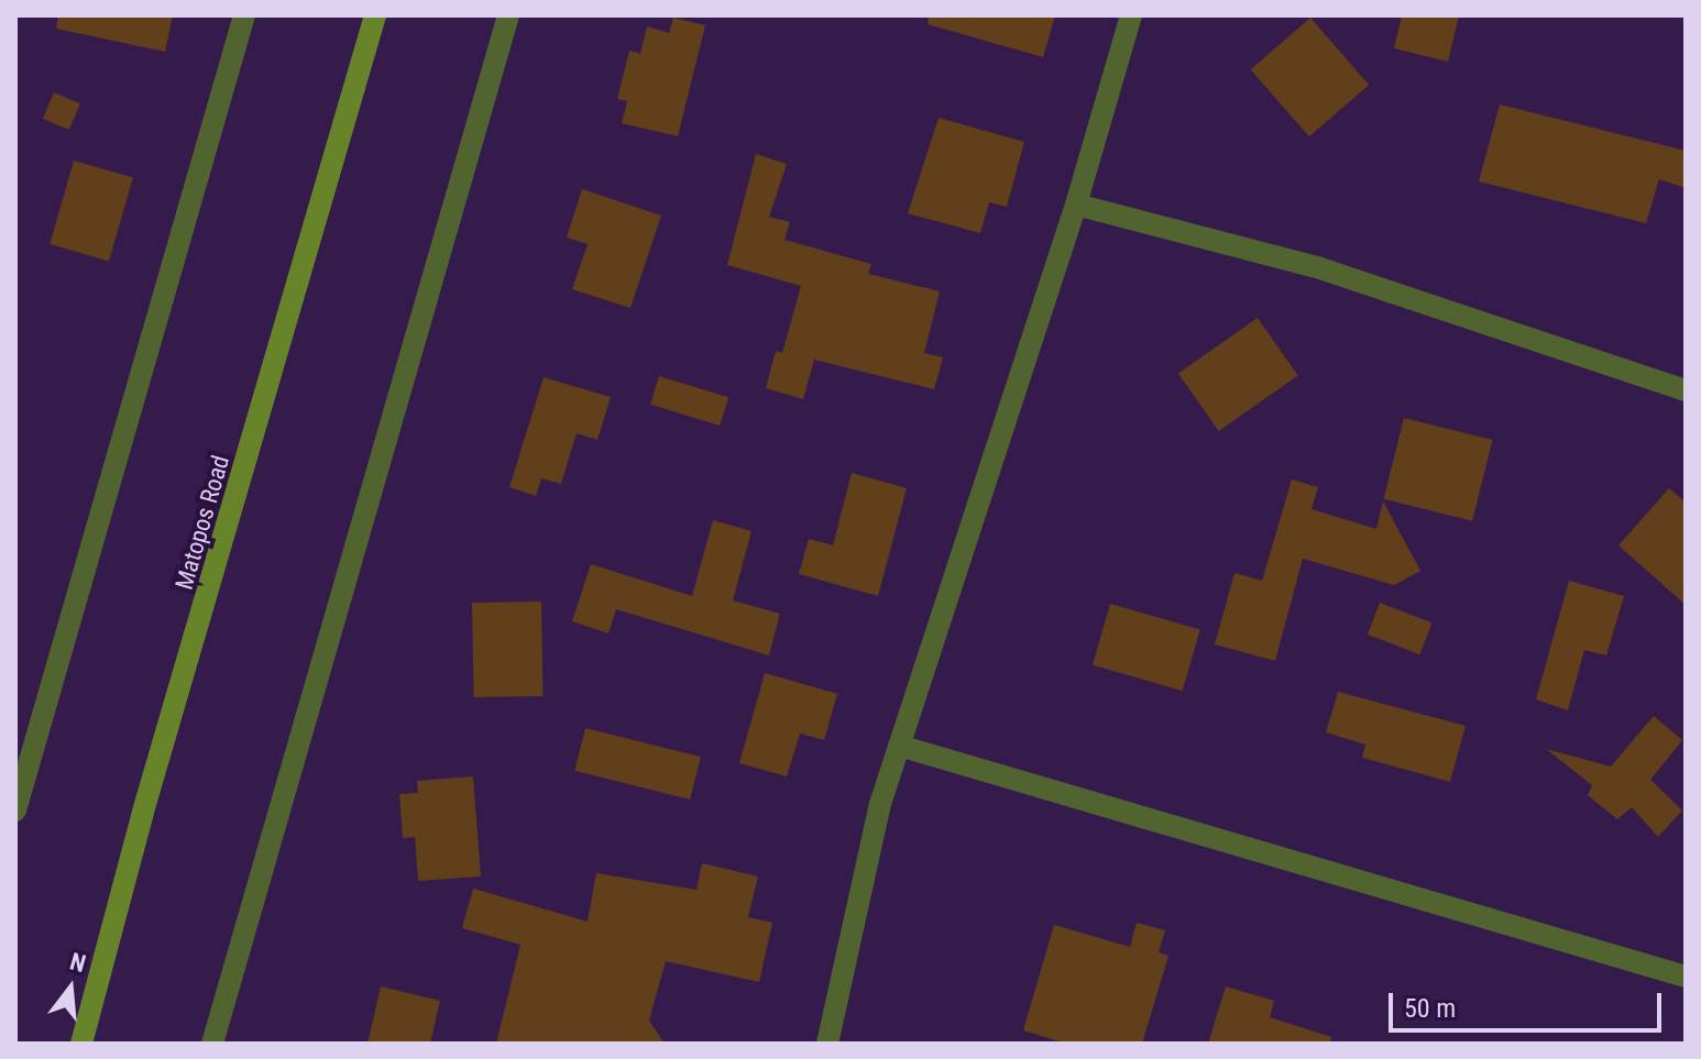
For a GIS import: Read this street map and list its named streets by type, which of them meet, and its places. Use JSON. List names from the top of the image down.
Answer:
{
  "streets": {
    "main road": ["Matopos Road"]
  },
  "scale_bar": "50 m",
  "north": "top"
}
